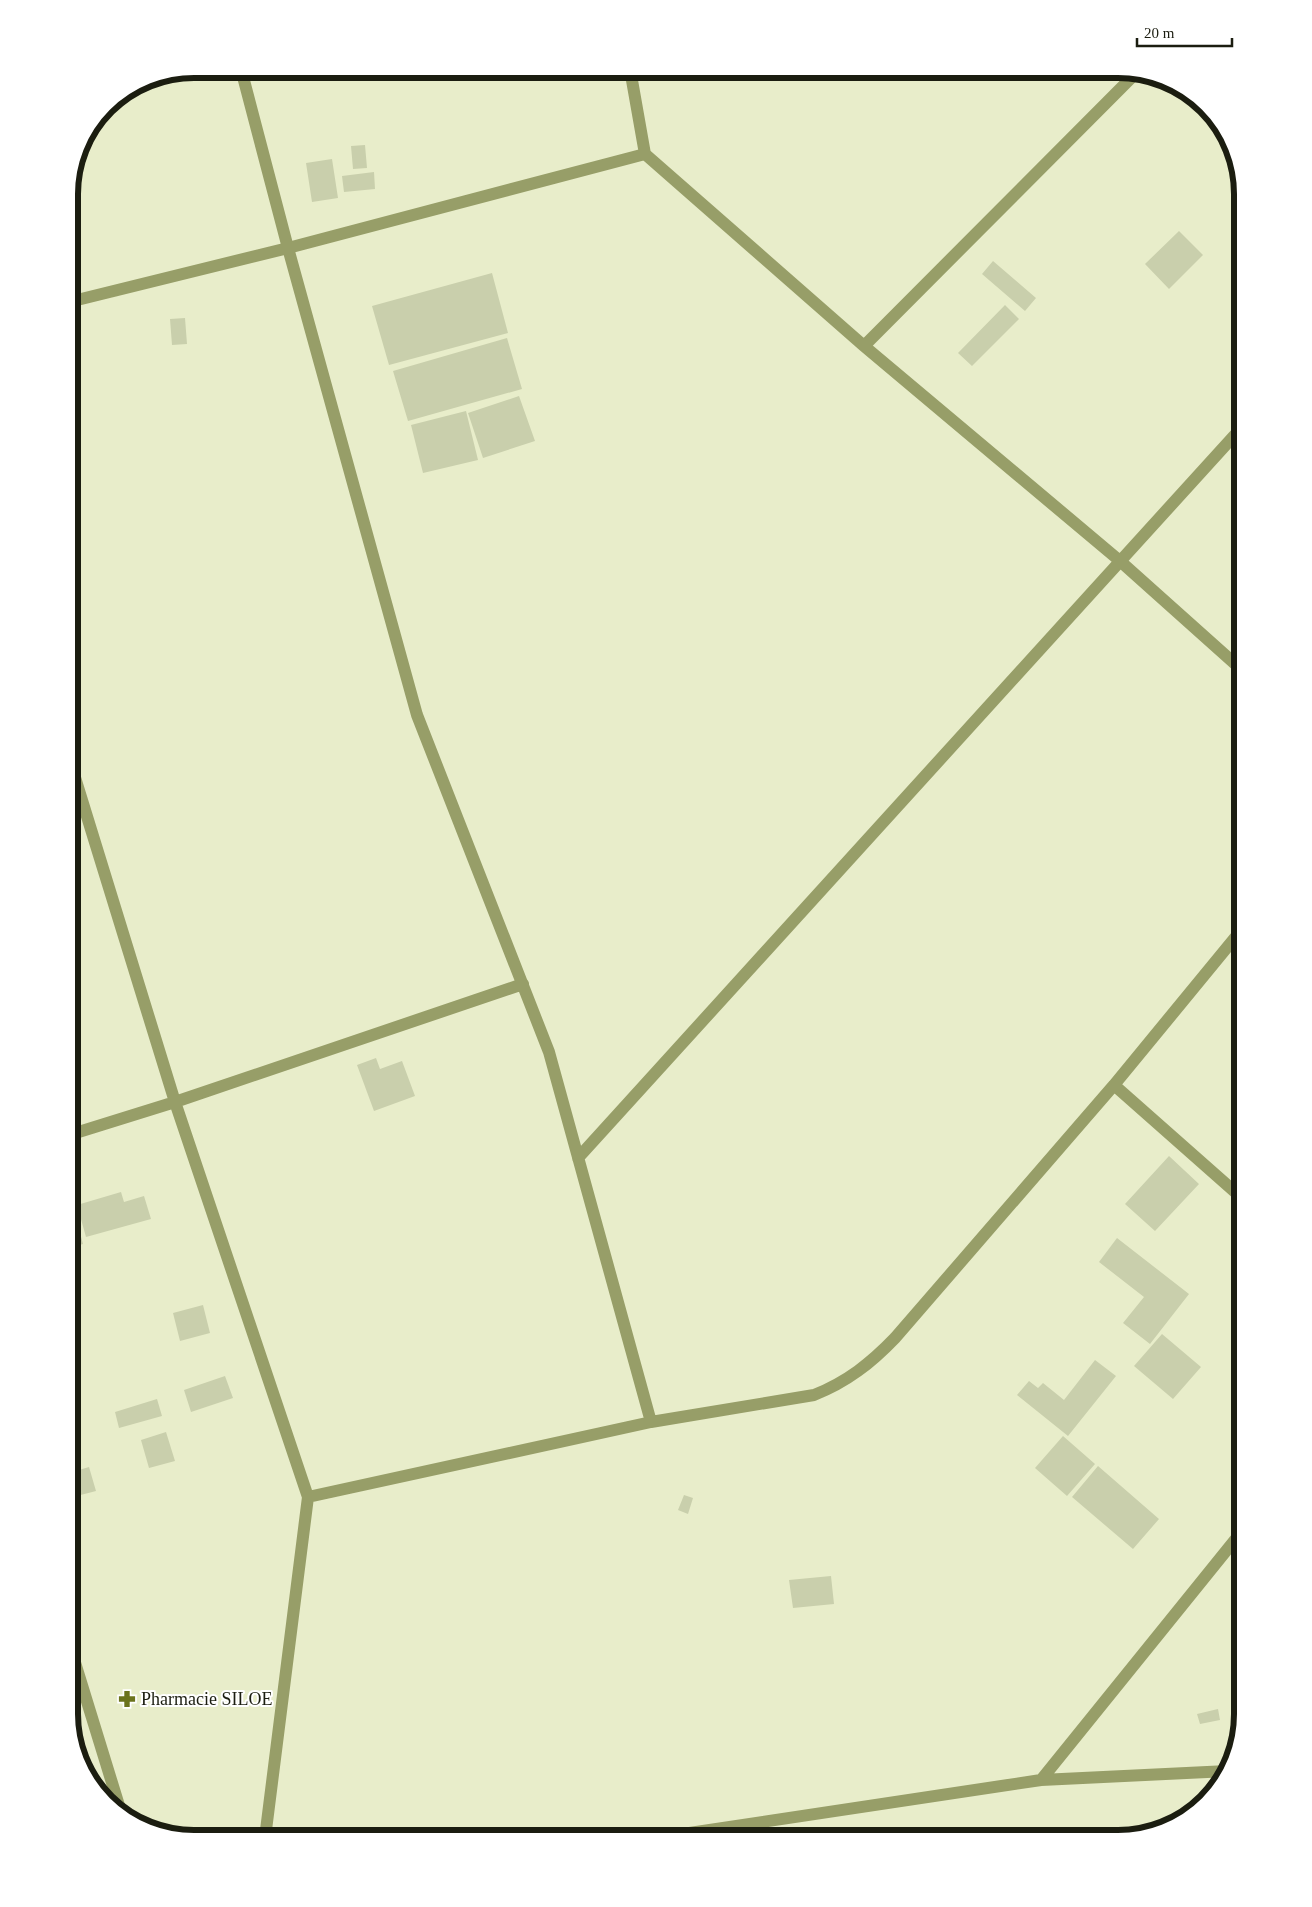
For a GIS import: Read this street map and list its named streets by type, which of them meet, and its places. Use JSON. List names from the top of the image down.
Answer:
{
  "places": {
    "pharmacy": ["Pharmacie SILOE"]
  },
  "scale_bar": "20 m"
}
